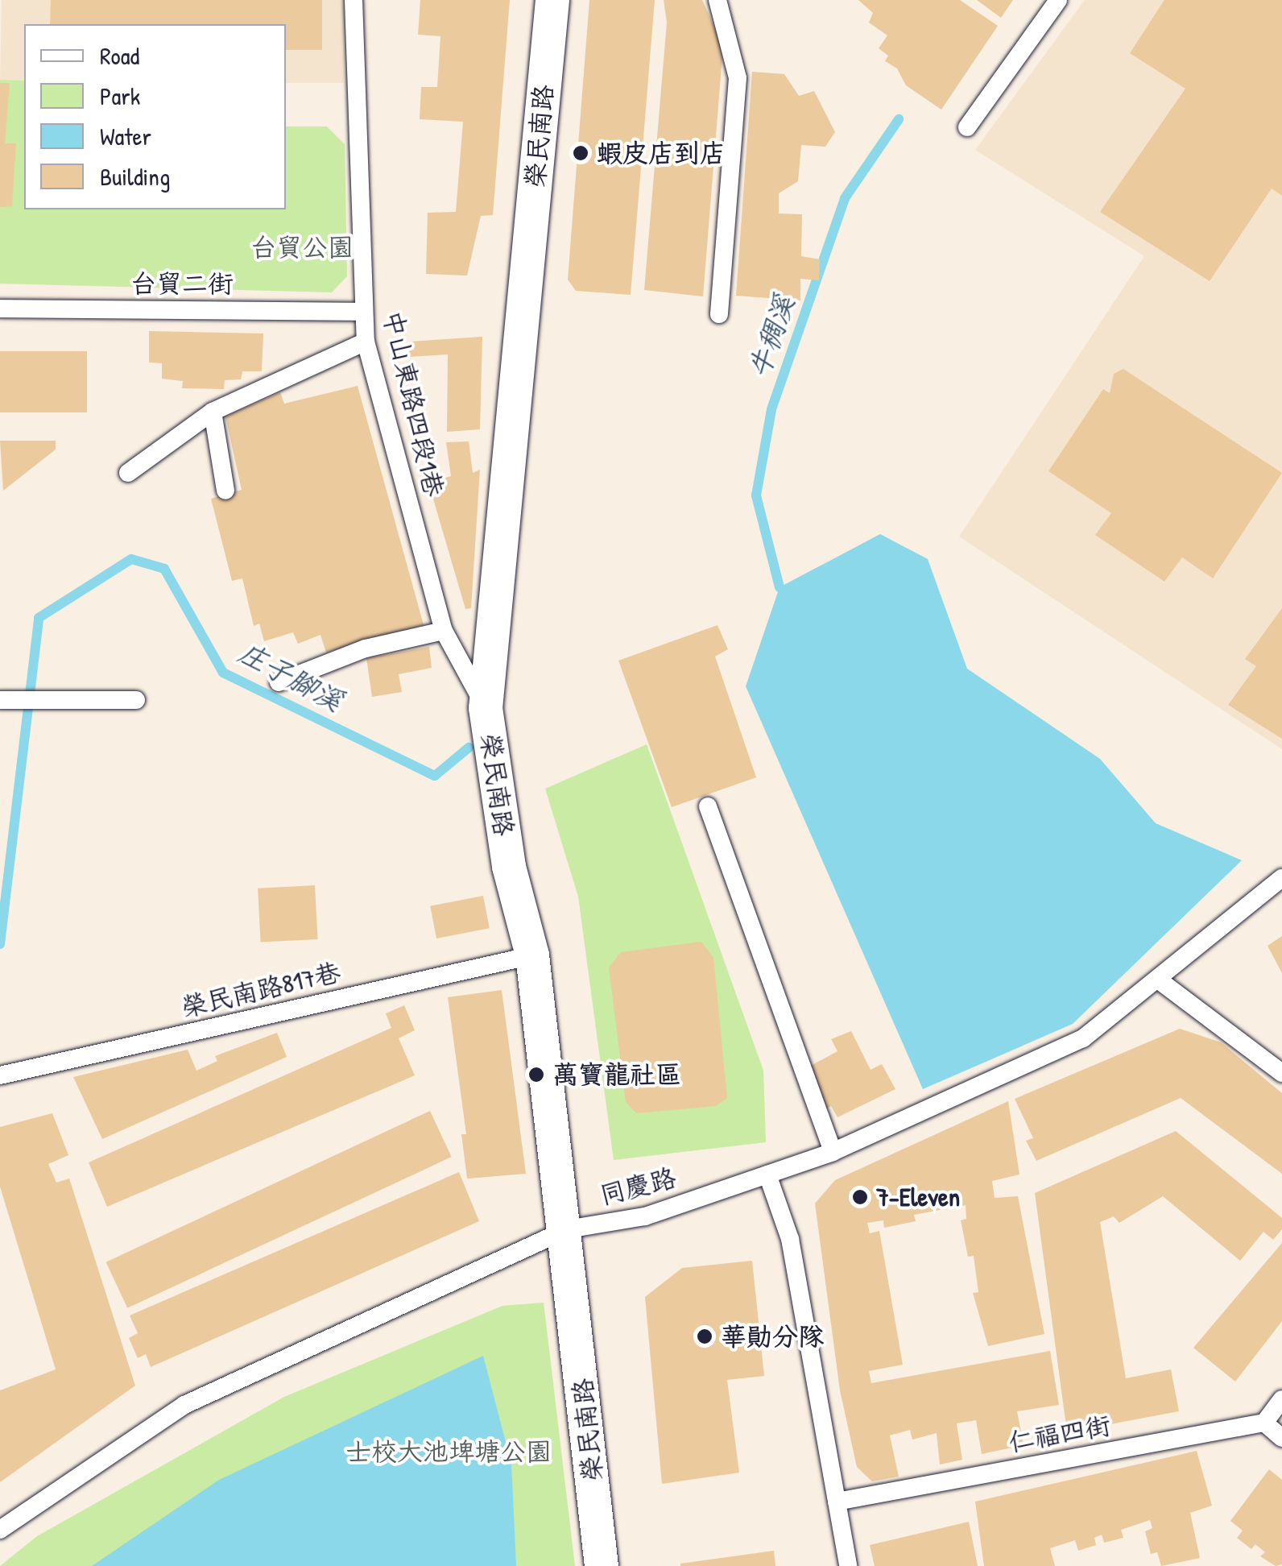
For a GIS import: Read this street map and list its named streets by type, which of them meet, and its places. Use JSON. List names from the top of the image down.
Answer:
{
  "streets": {
    "street": ["榮民南路"],
    "lane": [
      "台貿二街",
      "中山東路四段1巷",
      "榮民南路817巷",
      "同慶路",
      "仁福四街"
    ]
  },
  "crossings": [
    ["榮民南路", "中山東路四段1巷"],
    ["榮民南路", "榮民南路817巷"],
    ["榮民南路", "同慶路"],
    ["台貿二街", "中山東路四段1巷"]
  ],
  "water": ["牛稠溪", "庄子腳溪"],
  "parks": ["台貿公園", "士校大池埤塘公園"],
  "places": [
    "蝦皮店到店",
    "萬寶龍社區",
    "7-Eleven",
    "華勛分隊"
  ],
  "legend": [
    "Road",
    "Park",
    "Water",
    "Building"
  ]
}
